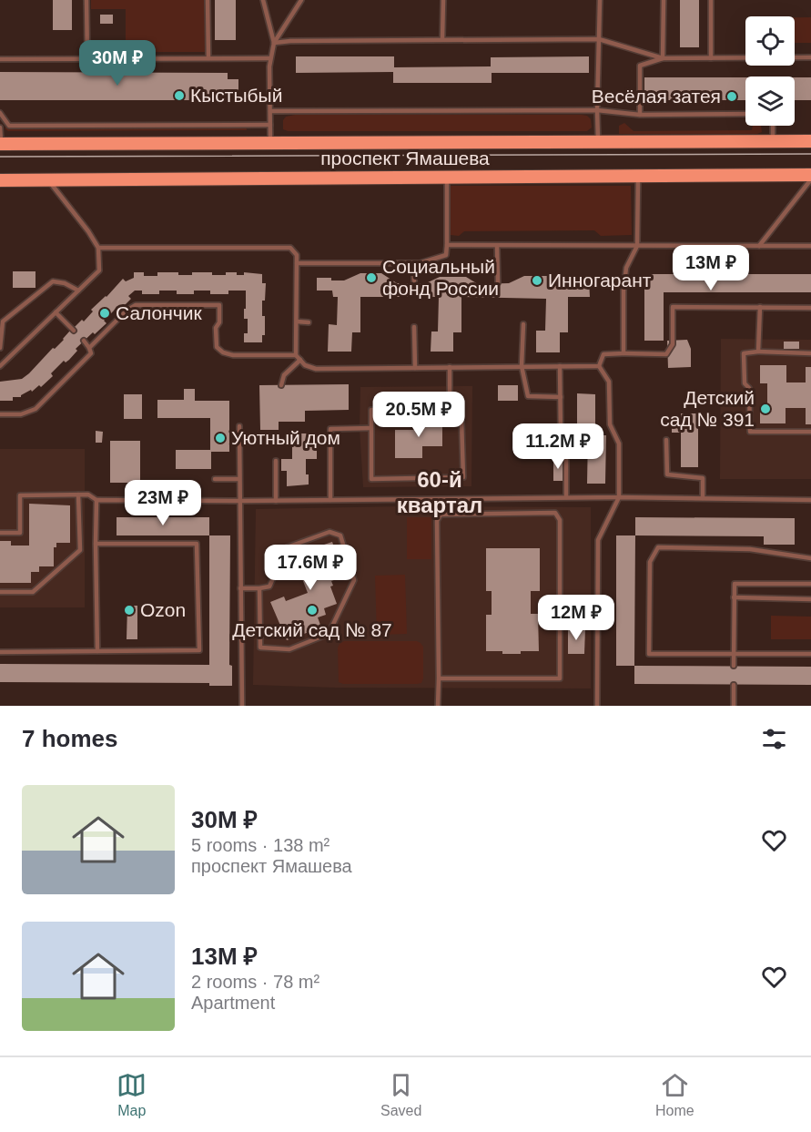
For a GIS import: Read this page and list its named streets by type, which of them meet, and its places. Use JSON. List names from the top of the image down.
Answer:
{
  "streets": {
    "main road": ["проспект Ямашева"]
  },
  "districts": ["60-й квартал"],
  "places": [
    "Кыстыбый",
    "Весёлая затея",
    "Социальный фонд России",
    "Инногарант",
    "Салончик",
    "Детский сад № 391",
    "Уютный дом",
    "Ozon",
    "Детский сад № 87"
  ],
  "page": {
    "price": [
      "30M ₽",
      "13M ₽",
      "20.5M ₽",
      "11.2M ₽",
      "23M ₽",
      "17.6M ₽",
      "12M ₽"
    ],
    "heading": "7 homes",
    "list": [
      {
        "name": "30M ₽",
        "note": "5 rooms · 138 m² · проспект Ямашева"
      },
      {
        "name": "13M ₽",
        "note": "2 rooms · 78 m² · Apartment"
      }
    ],
    "tabs": ["Map", "Saved", "Home"]
  }
}
